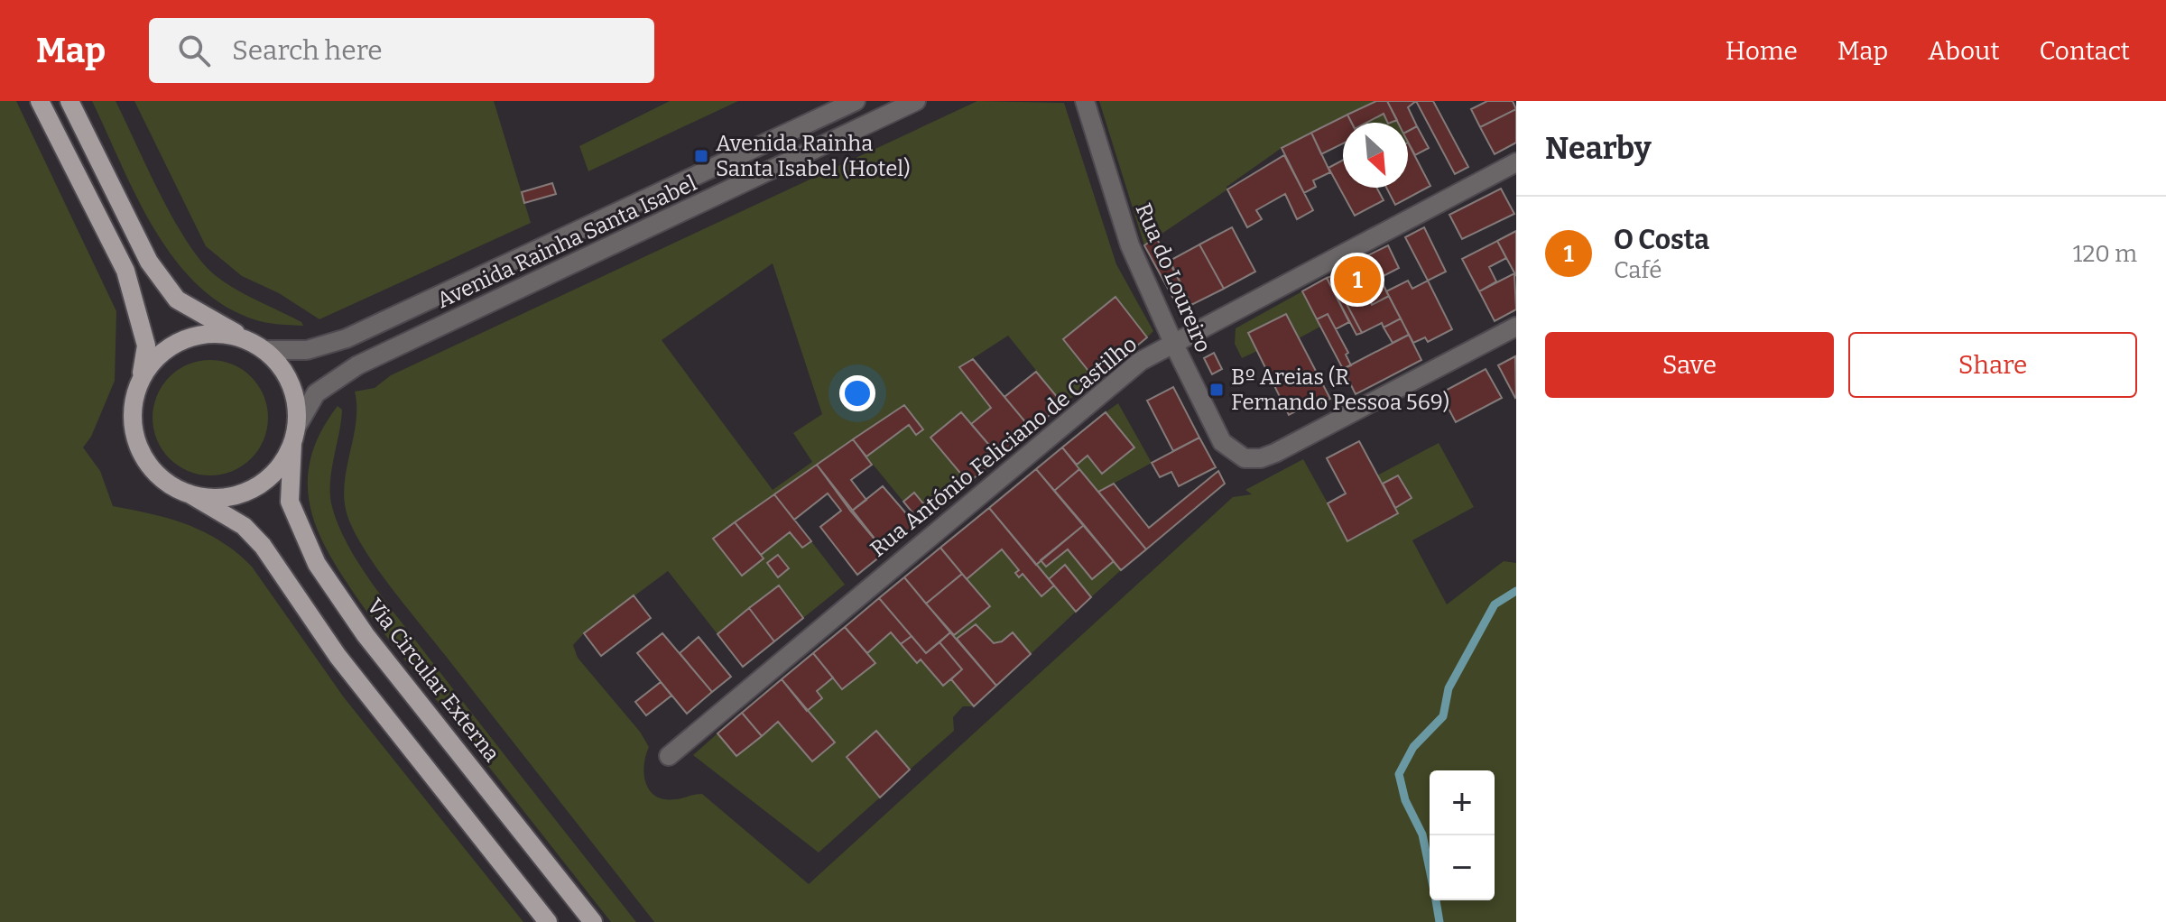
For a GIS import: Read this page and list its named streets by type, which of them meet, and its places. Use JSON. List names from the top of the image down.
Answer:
{
  "streets": {
    "main road": ["Via Circular Externa"],
    "street": ["Avenida Rainha Santa Isabel", "Rua do Loureiro", "Rua António Feliciano de Castilho"]
  },
  "crossings": [
    ["Avenida Rainha Santa Isabel", "Via Circular Externa"],
    ["Rua do Loureiro", "Rua António Feliciano de Castilho"]
  ],
  "places": {
    "transit": ["Avenida Rainha Santa Isabel (Hotel)", "Bº Areias (R Fernando Pessoa 569)"]
  },
  "north": "bottom right",
  "page": {
    "header": "Map",
    "search": "Search here",
    "nav": [
      "Home",
      "Map",
      "About",
      "Contact"
    ],
    "heading": "Nearby",
    "list": [
      {
        "mark": "1",
        "name": "O Costa",
        "note": "Café",
        "value": "120 m"
      }
    ],
    "pins": "1",
    "buttons": ["Save", "Share"],
    "map_buttons": ["+", "−"]
  }
}
